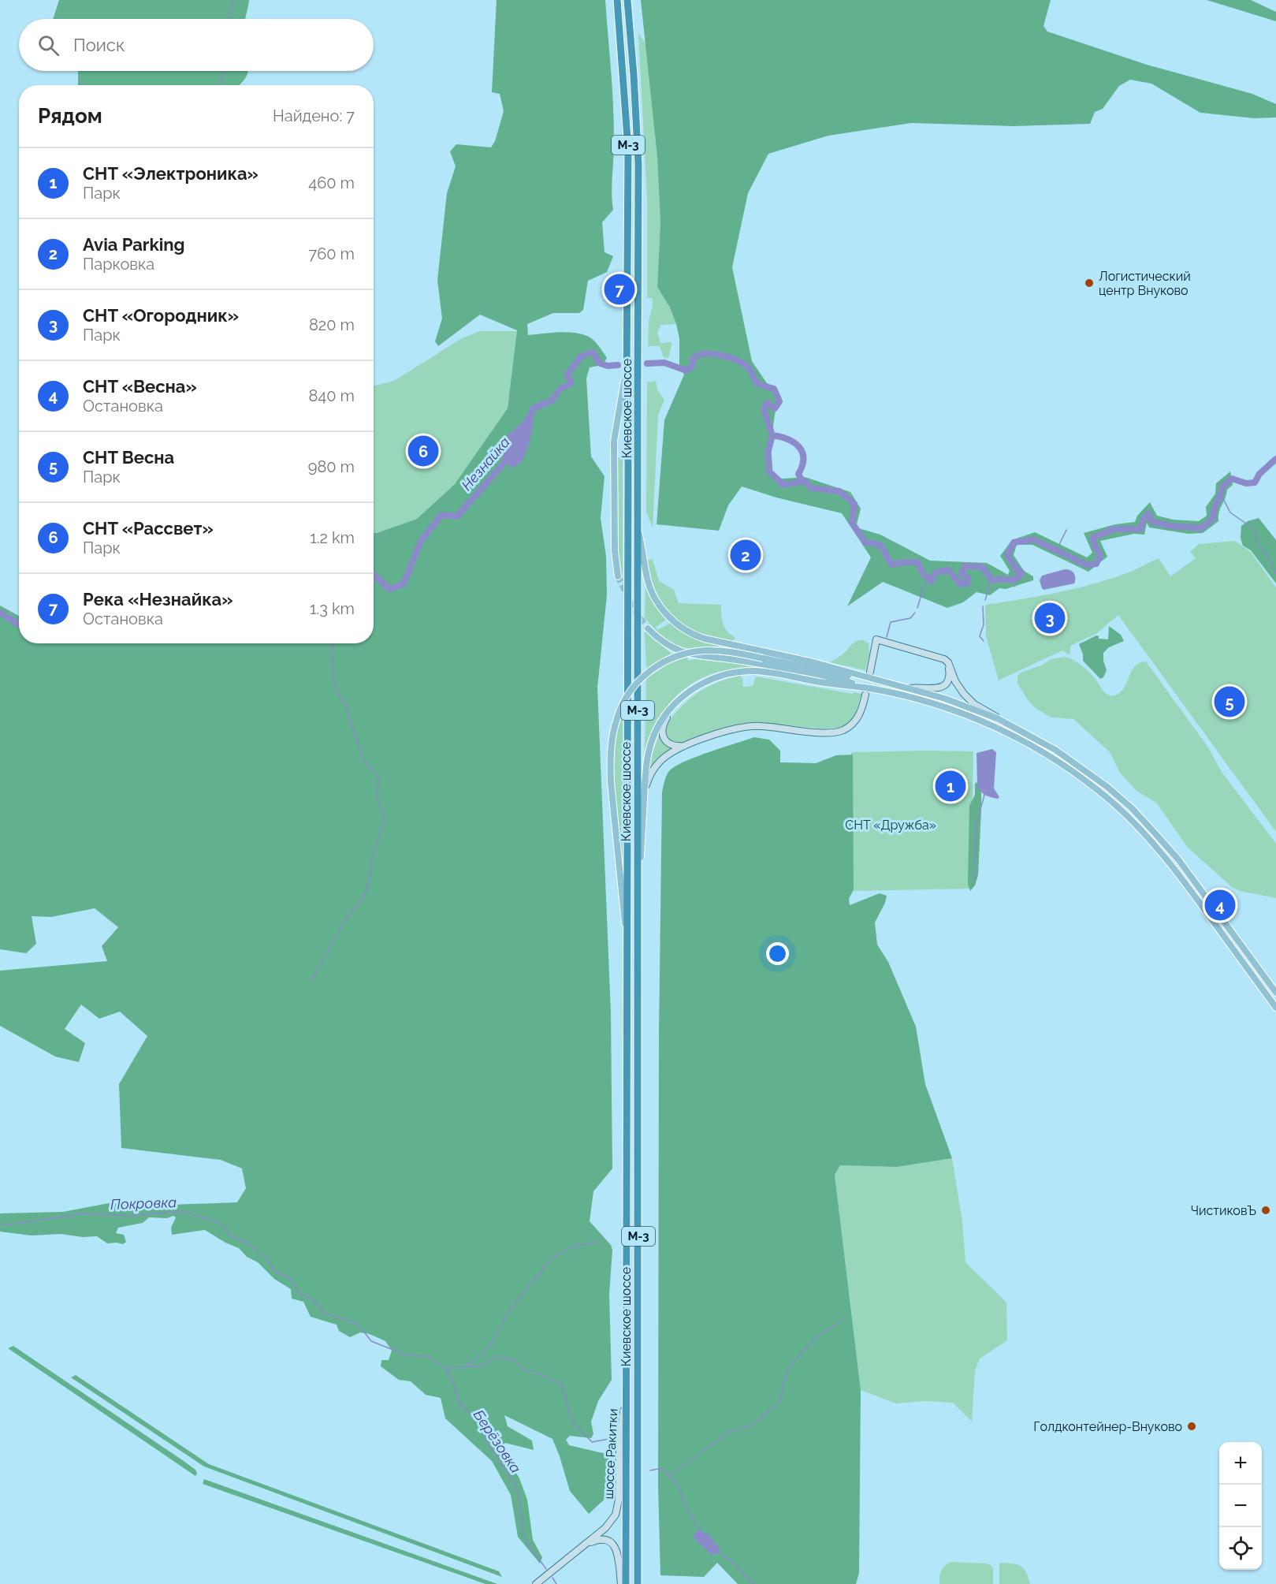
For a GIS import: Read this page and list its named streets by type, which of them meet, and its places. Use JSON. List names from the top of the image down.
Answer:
{
  "streets": {
    "highway": ["М-3", "Киевское шоссе"],
    "street": ["шоссе Ракитки"]
  },
  "crossings": [
    ["Киевское шоссе", "шоссе Ракитки"]
  ],
  "water": ["Незнайка", "Покровка", "Берёзовка"],
  "parks": ["СНТ «Дружба»"],
  "places": ["Логистический центр Внуково", "ЧистиковЪ", "Голдконтейнер-Внуково"],
  "page": {
    "search": "Поиск",
    "heading": ["Рядом", "Найдено: 7"],
    "list": [
      {
        "mark": "1",
        "name": "СНТ «Электроника»",
        "note": "Парк",
        "value": "460 m"
      },
      {
        "mark": "2",
        "name": "Avia Parking",
        "note": "Парковка",
        "value": "760 m"
      },
      {
        "mark": "3",
        "name": "СНТ «Огородник»",
        "note": "Парк",
        "value": "820 m"
      },
      {
        "mark": "4",
        "name": "СНТ «Весна»",
        "note": "Остановка",
        "value": "840 m"
      },
      {
        "mark": "5",
        "name": "СНТ Весна",
        "note": "Парк",
        "value": "980 m"
      },
      {
        "mark": "6",
        "name": "СНТ «Рассвет»",
        "note": "Парк",
        "value": "1.2 km"
      },
      {
        "mark": "7",
        "name": "Река «Незнайка»",
        "note": "Остановка",
        "value": "1.3 km"
      }
    ],
    "pins": [
      "7",
      "6",
      "2",
      "3",
      "5",
      "1",
      "4"
    ],
    "map_buttons": ["+", "−"]
  }
}
